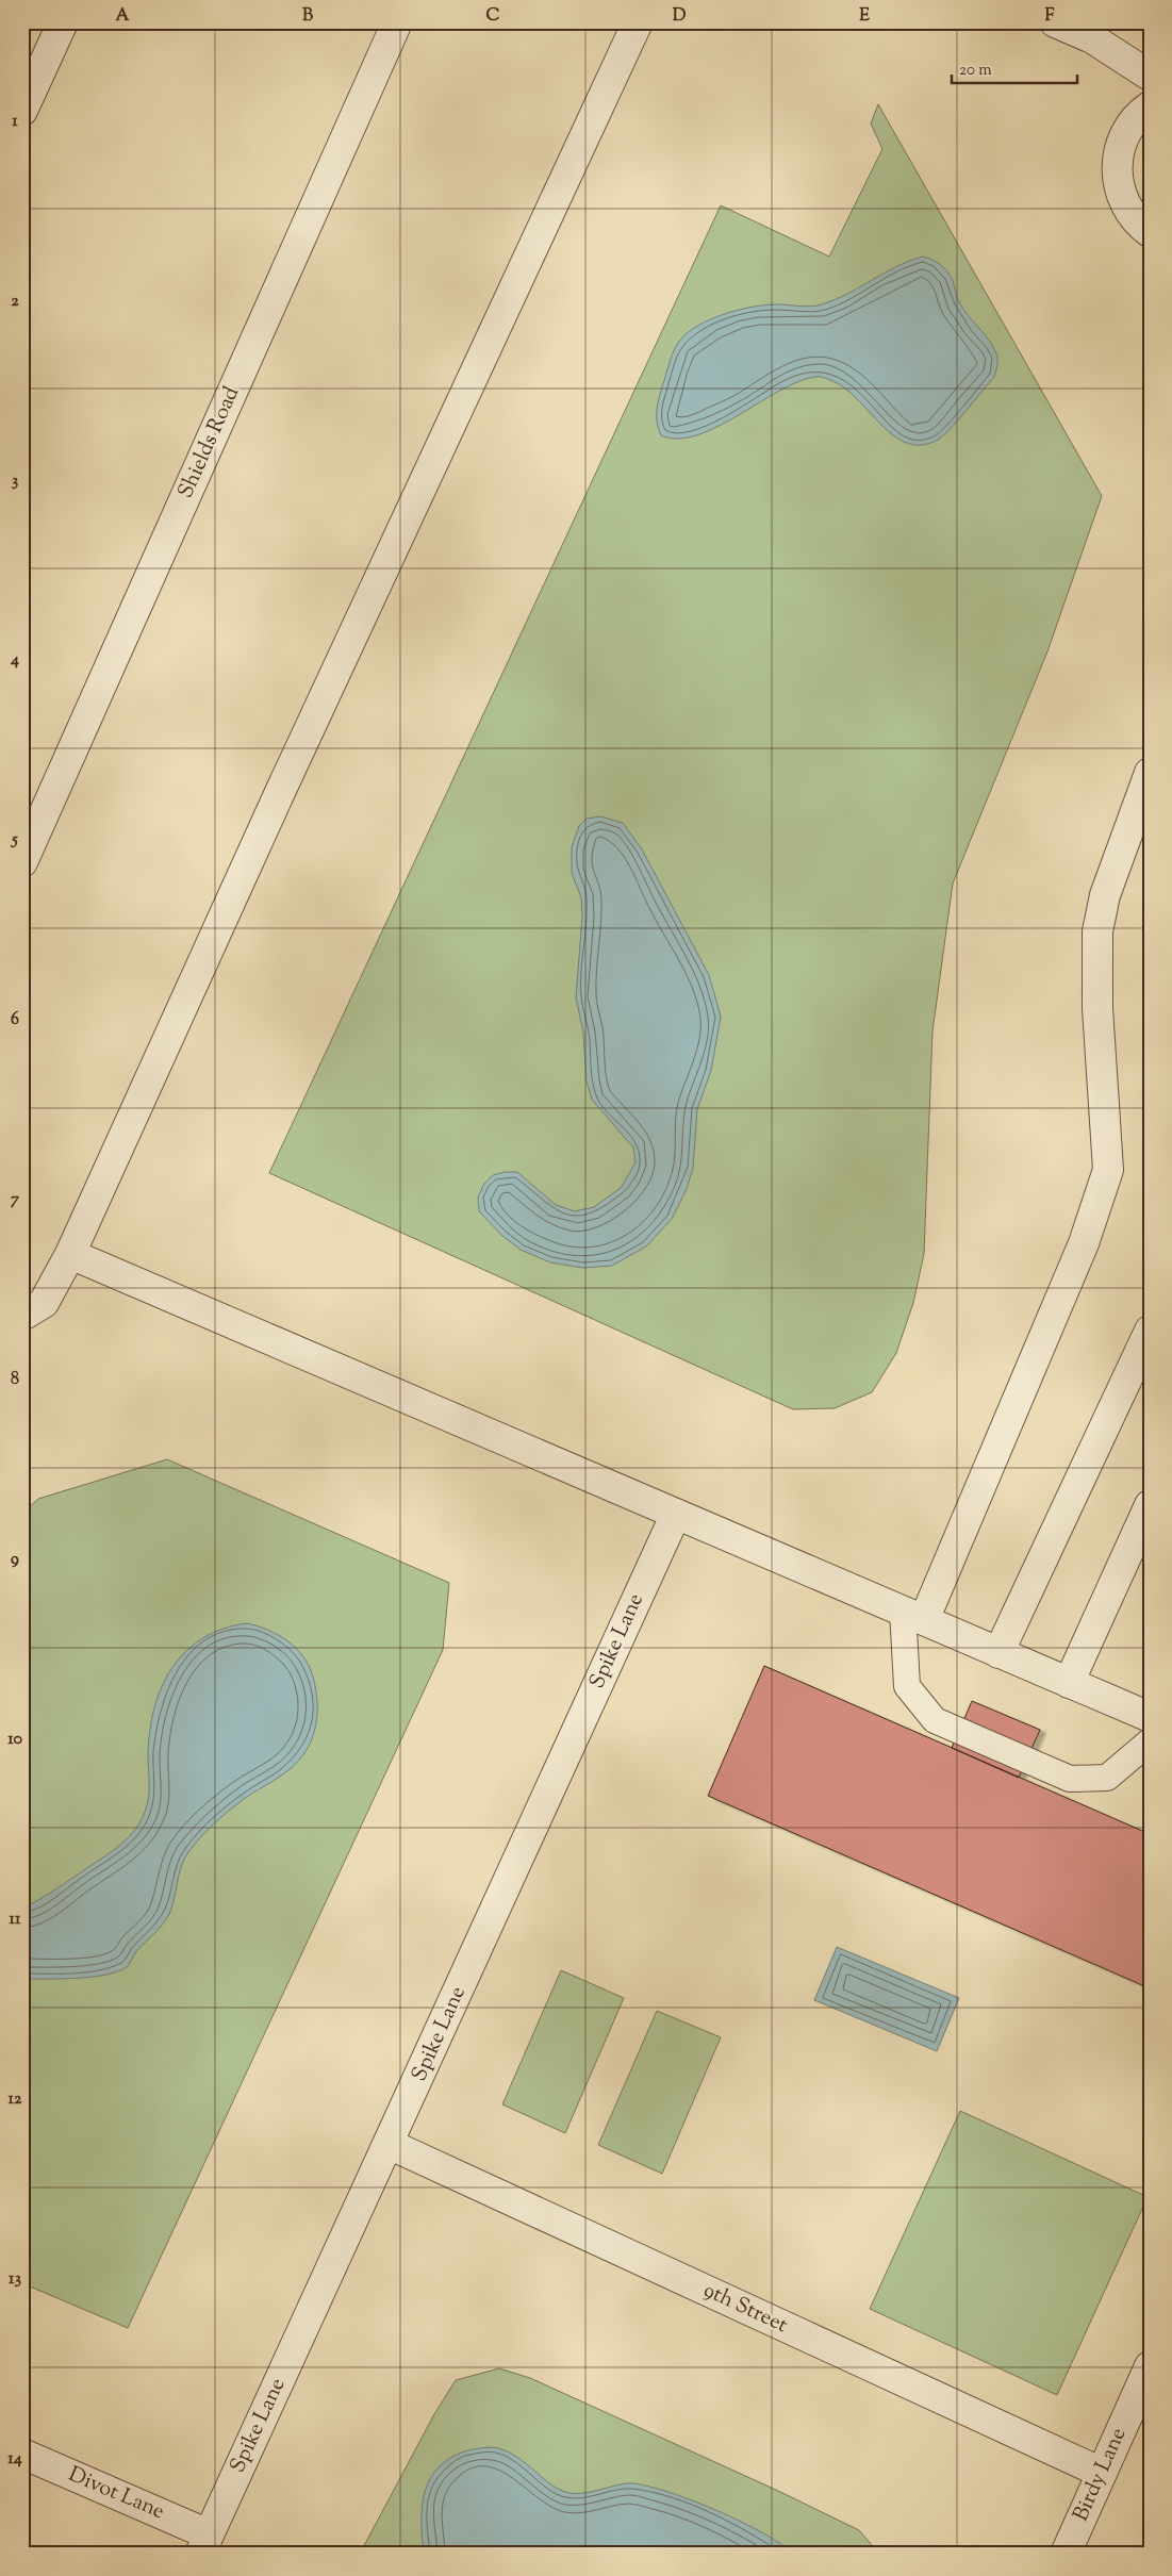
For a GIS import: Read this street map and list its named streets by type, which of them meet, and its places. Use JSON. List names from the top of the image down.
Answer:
{
  "streets": {
    "street": [
      "Shields Road",
      "Spike Lane",
      "9th Street",
      "Birdy Lane",
      "Divot Lane"
    ]
  },
  "crossings": [
    ["Spike Lane", "9th Street"],
    ["Spike Lane", "Divot Lane"],
    ["9th Street", "Birdy Lane"]
  ],
  "scale_bar": "20 m",
  "grid": {
    "columns": [
      "A",
      "B",
      "C",
      "D",
      "E",
      "F"
    ],
    "rows": [
      "1",
      "2",
      "3",
      "4",
      "5",
      "6",
      "7",
      "8",
      "9",
      "10",
      "11",
      "12",
      "13",
      "14"
    ]
  }
}
